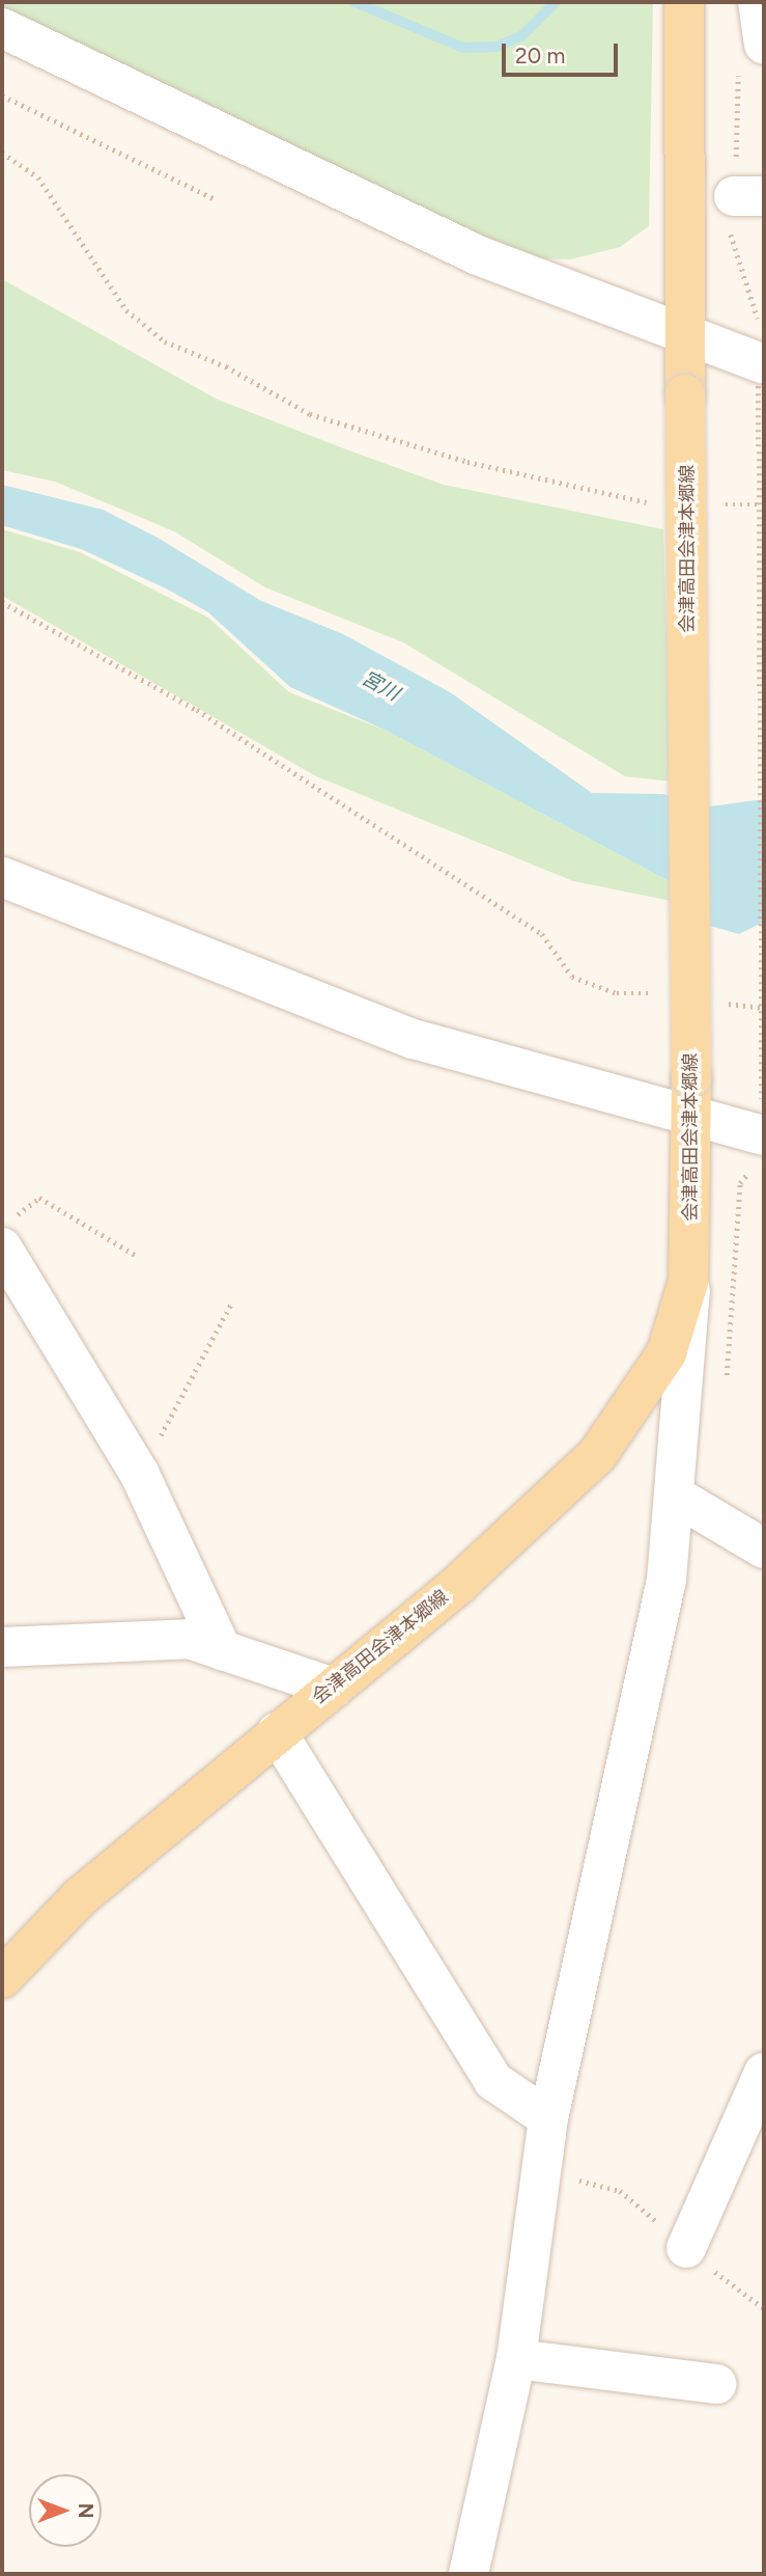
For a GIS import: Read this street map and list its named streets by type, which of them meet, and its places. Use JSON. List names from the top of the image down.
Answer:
{
  "streets": {
    "main road": ["会津高田会津本郷線"]
  },
  "water": ["宮川"],
  "scale_bar": "20 m",
  "north": "right"
}
